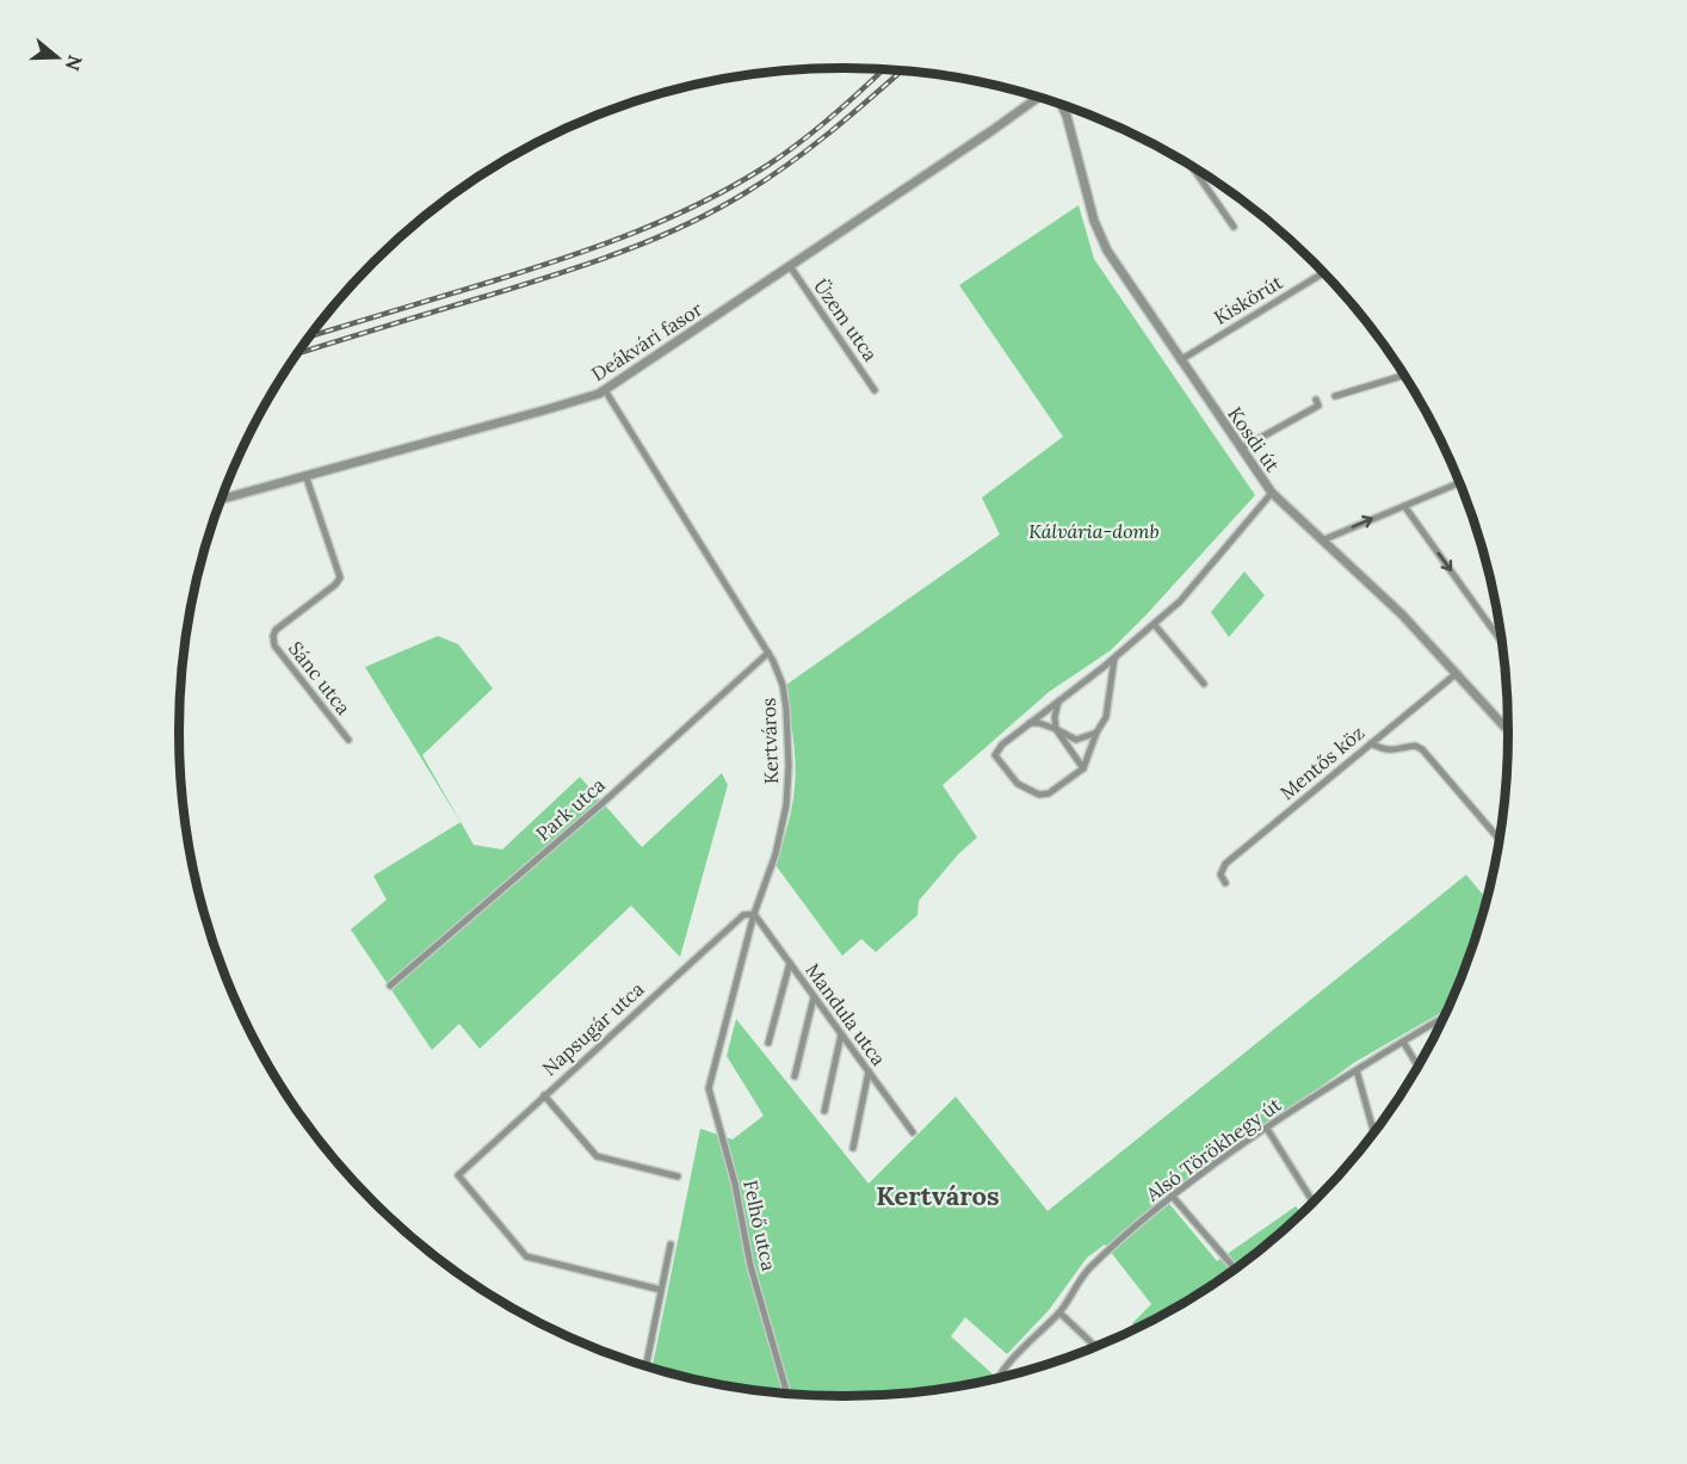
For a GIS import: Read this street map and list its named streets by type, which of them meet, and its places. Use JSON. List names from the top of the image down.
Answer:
{
  "streets": {
    "street": [
      "Kiskörút",
      "Üzem utca",
      "Deákvári fasor",
      "Kosdi út",
      "Sánc utca",
      "Kertváros",
      "Mentős köz",
      "Park utca",
      "Mandula utca",
      "Napsugár utca",
      "Alsó Törökhegy út",
      "Felhő utca"
    ]
  },
  "crossings": [
    ["Kiskörút", "Kosdi út"],
    ["Üzem utca", "Deákvári fasor"],
    ["Deákvári fasor", "Sánc utca"],
    ["Deákvári fasor", "Kertváros"],
    ["Kosdi út", "Mentős köz"],
    ["Kertváros", "Park utca"],
    ["Kertváros", "Mandula utca"],
    ["Kertváros", "Napsugár utca"],
    ["Kertváros", "Felhő utca"],
    ["Mandula utca", "Napsugár utca"]
  ],
  "districts": ["Kertváros"],
  "parks": ["Kálvária-domb"],
  "north": "right"
}
